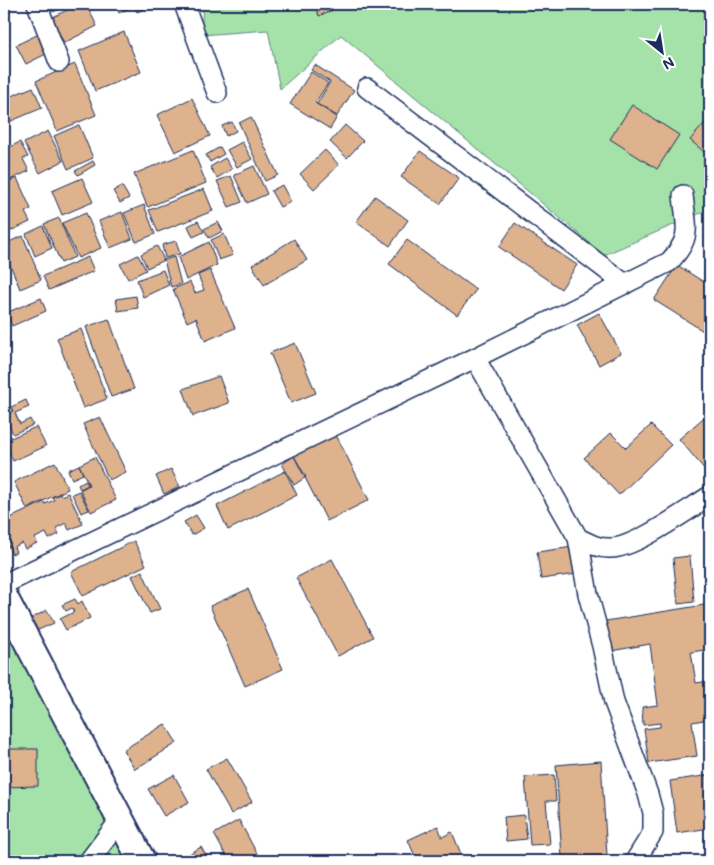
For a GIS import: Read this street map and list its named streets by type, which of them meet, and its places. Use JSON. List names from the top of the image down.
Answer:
{
  "north": "bottom right"
}
